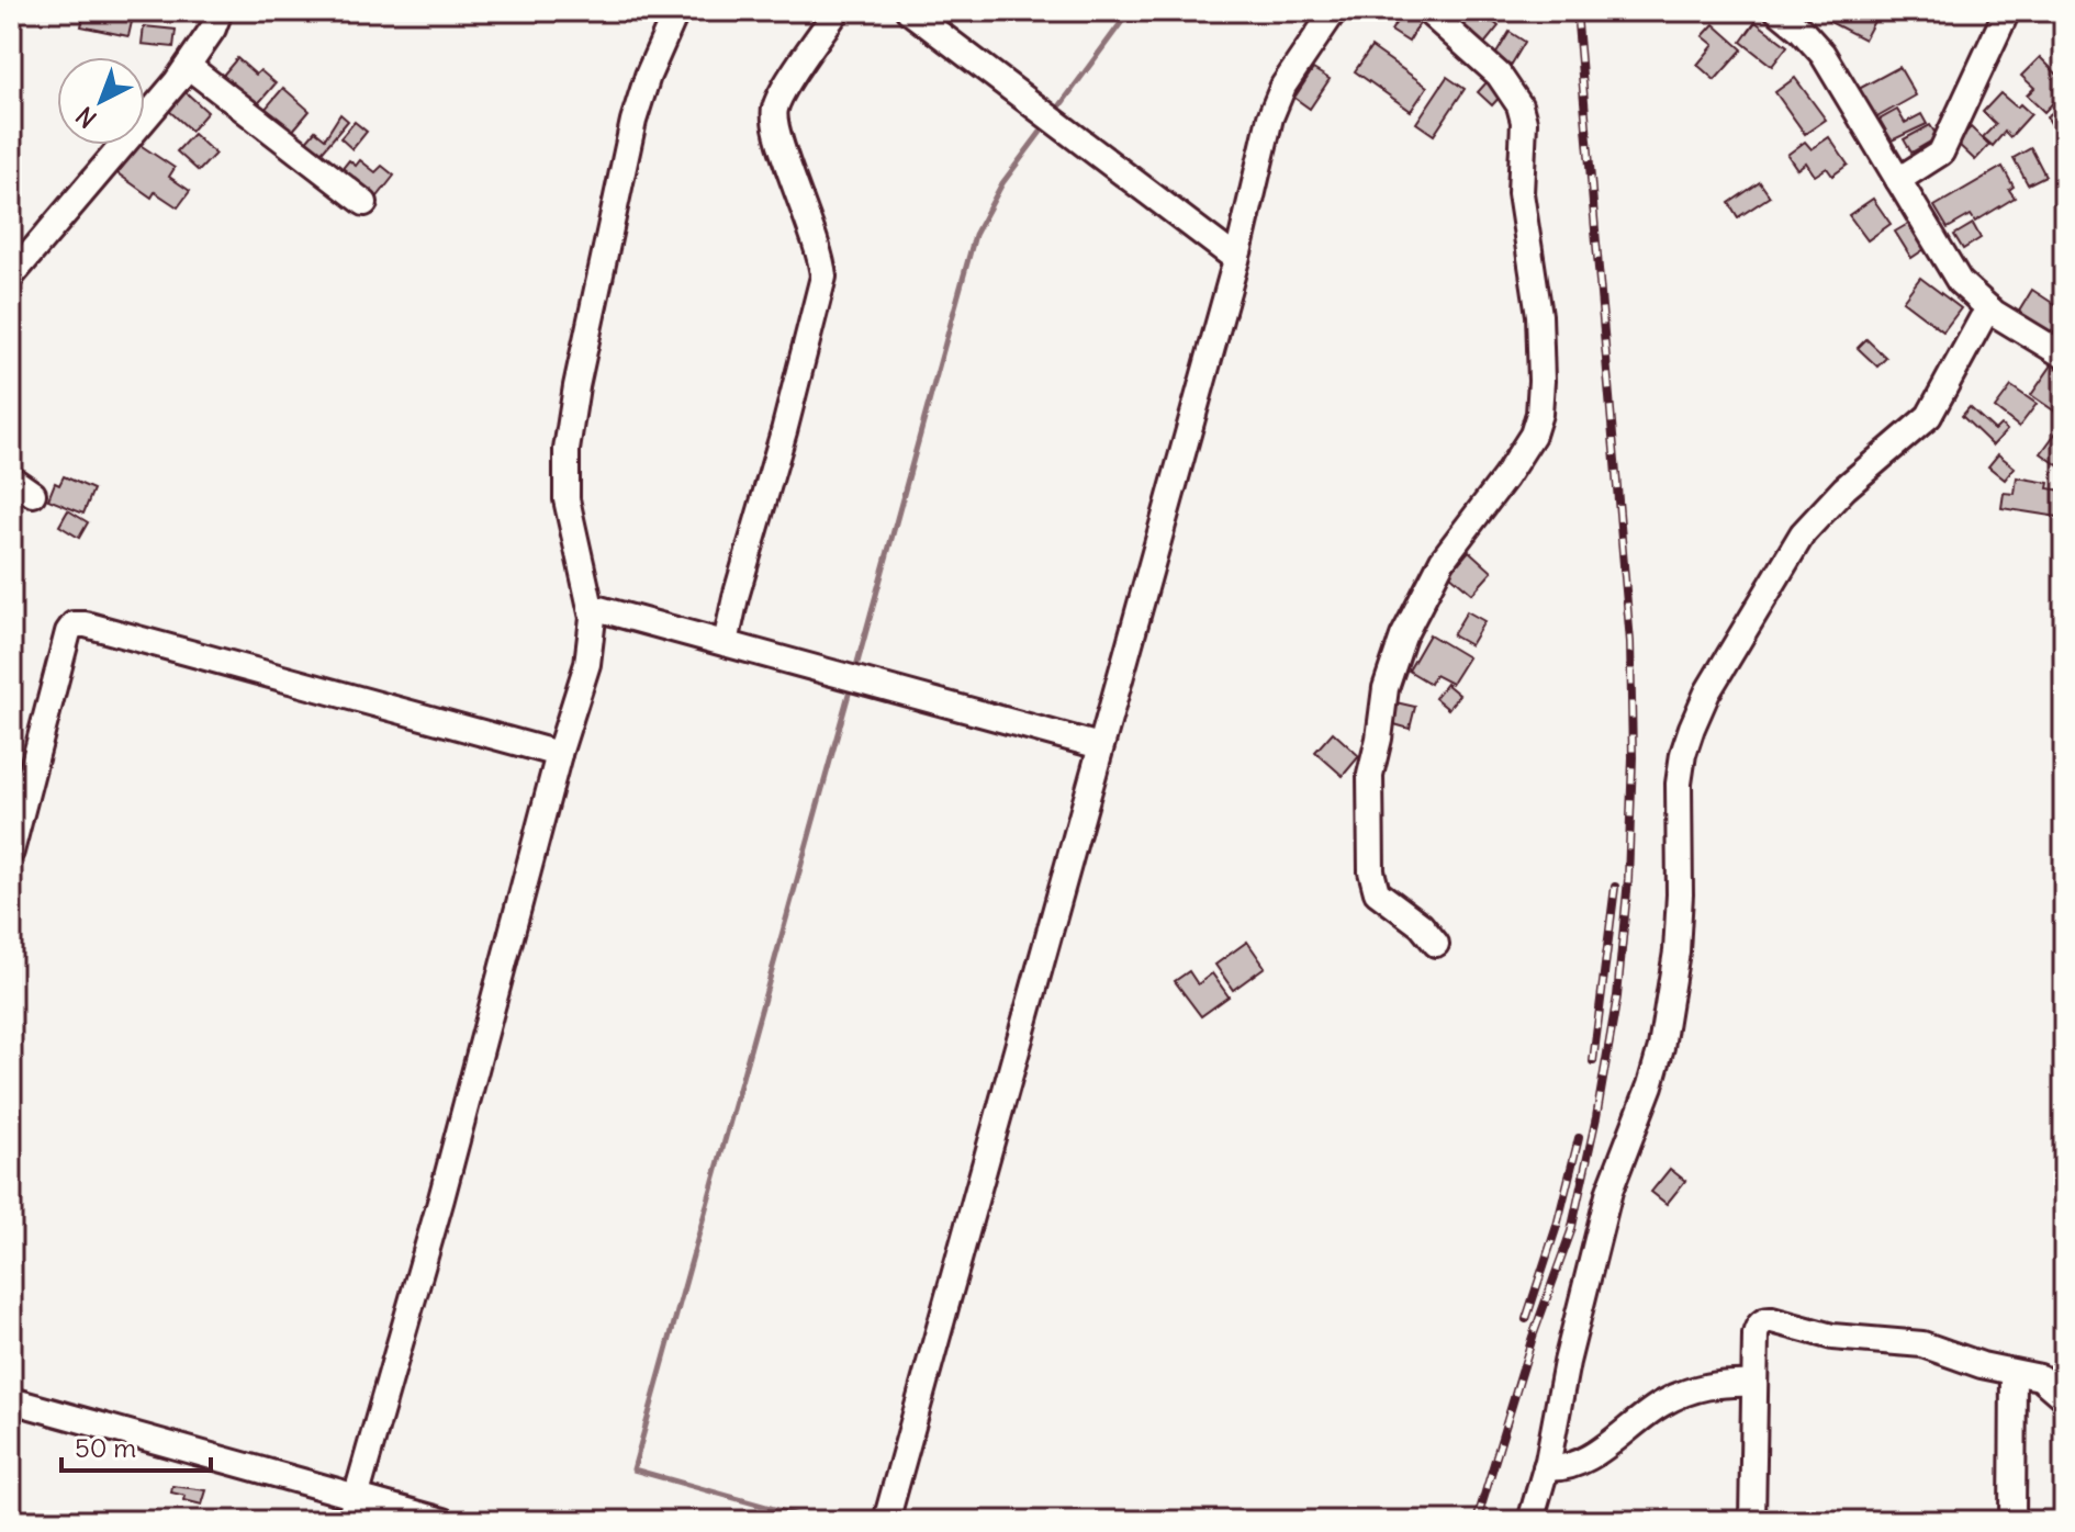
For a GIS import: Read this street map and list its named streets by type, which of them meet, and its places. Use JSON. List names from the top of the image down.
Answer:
{
  "scale_bar": "50 m",
  "north": "bottom left"
}
